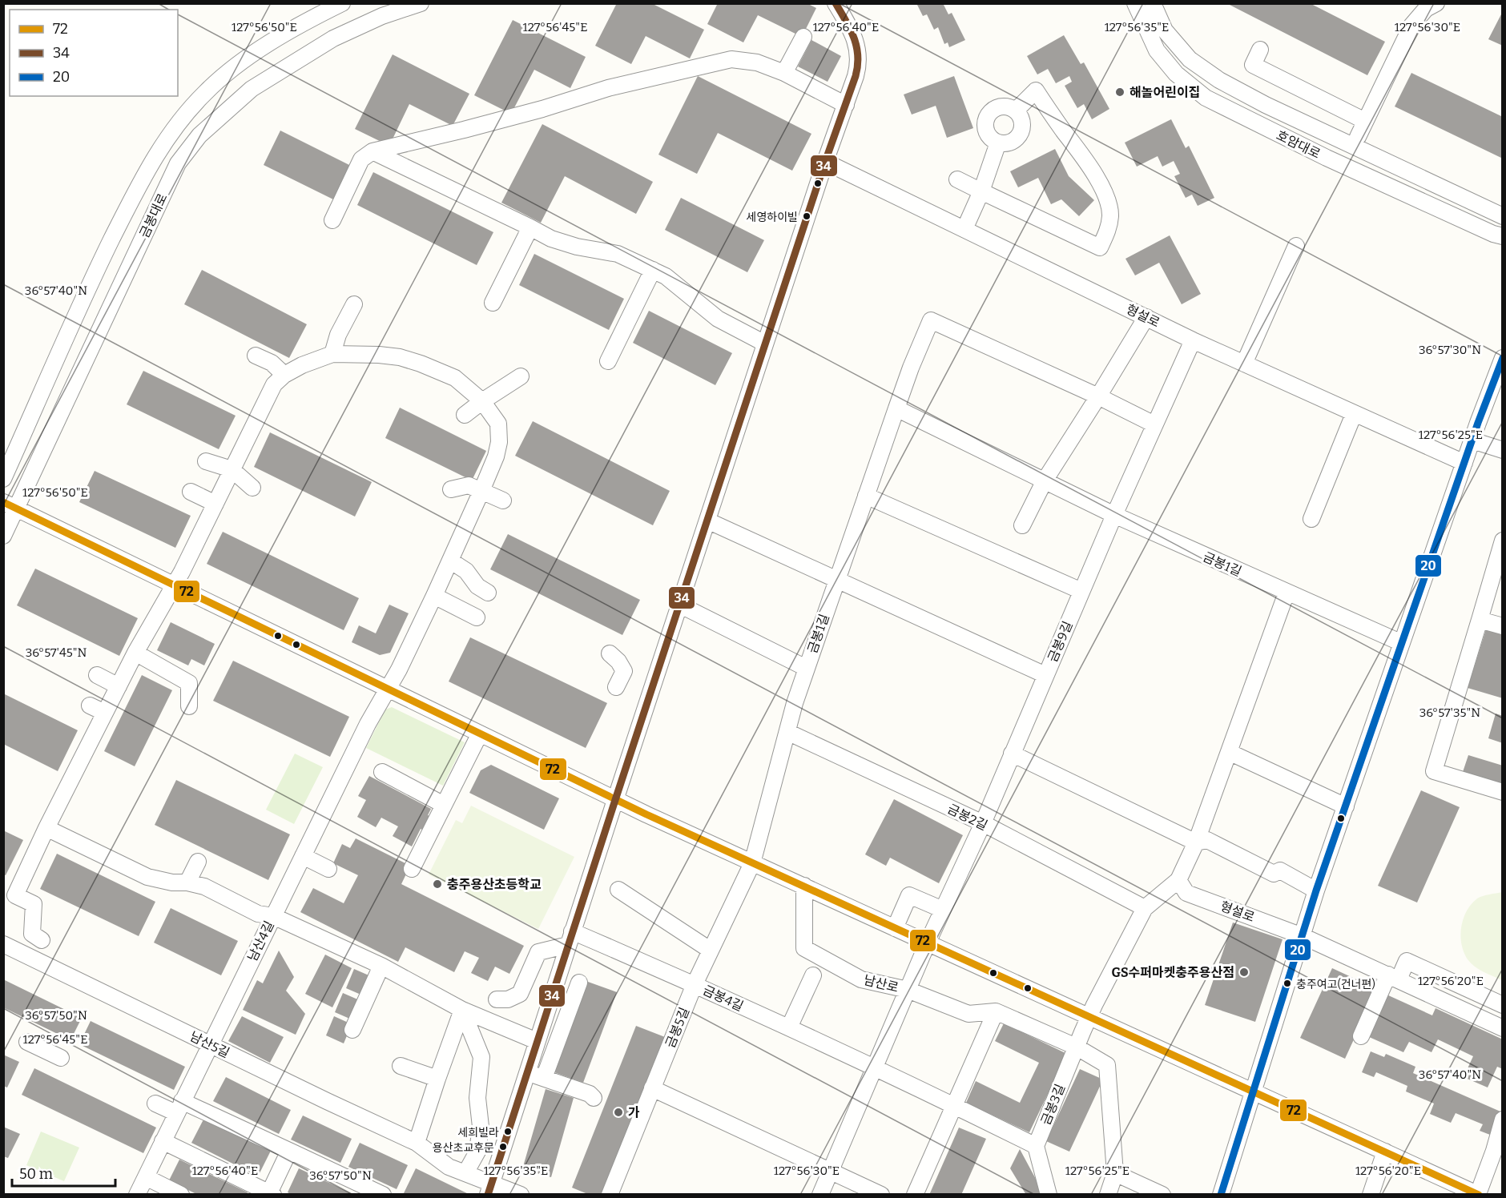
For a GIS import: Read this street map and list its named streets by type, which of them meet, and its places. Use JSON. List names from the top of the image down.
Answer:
{
  "streets": {
    "street": [
      "호암대로",
      "금봉대로",
      "형설로",
      "금봉1길",
      "금봉9길",
      "금봉2길",
      "남산4길",
      "남산로",
      "금봉4길",
      "금봉5길",
      "남산5길",
      "금봉3길"
    ]
  },
  "crossings": [
    ["형설로", "금봉9길"],
    ["금봉1길", "금봉9길"],
    ["금봉1길", "금봉2길"],
    ["금봉1길", "금봉5길"],
    ["금봉9길", "금봉2길"],
    ["남산4길", "남산5길"],
    ["남산로", "금봉3길"],
    ["금봉4길", "금봉5길"],
    ["금봉4길", "금봉3길"]
  ],
  "places": [
    "해놀어린이집",
    "세영하이빌",
    "충주용산초등학교",
    "GS수퍼마켓충주용산점",
    "충주여고(건너편)",
    "가",
    "세희빌라",
    "용산초교후문"
  ],
  "lines": ["transit line 34", "transit line 20", "transit line 72"],
  "legend": ["72", "34", "20"],
  "scale_bar": "50 m",
  "coordinates": [
    "127°56'50\"E",
    "127°56'45\"E",
    "127°56'40\"E",
    "127°56'35\"E",
    "127°56'30\"E",
    "36°57'40\"N",
    "36°57'30\"N",
    "127°56'25\"E",
    "36°57'45\"N",
    "36°57'35\"N",
    "127°56'20\"E",
    "36°57'50\"N"
  ]
}
